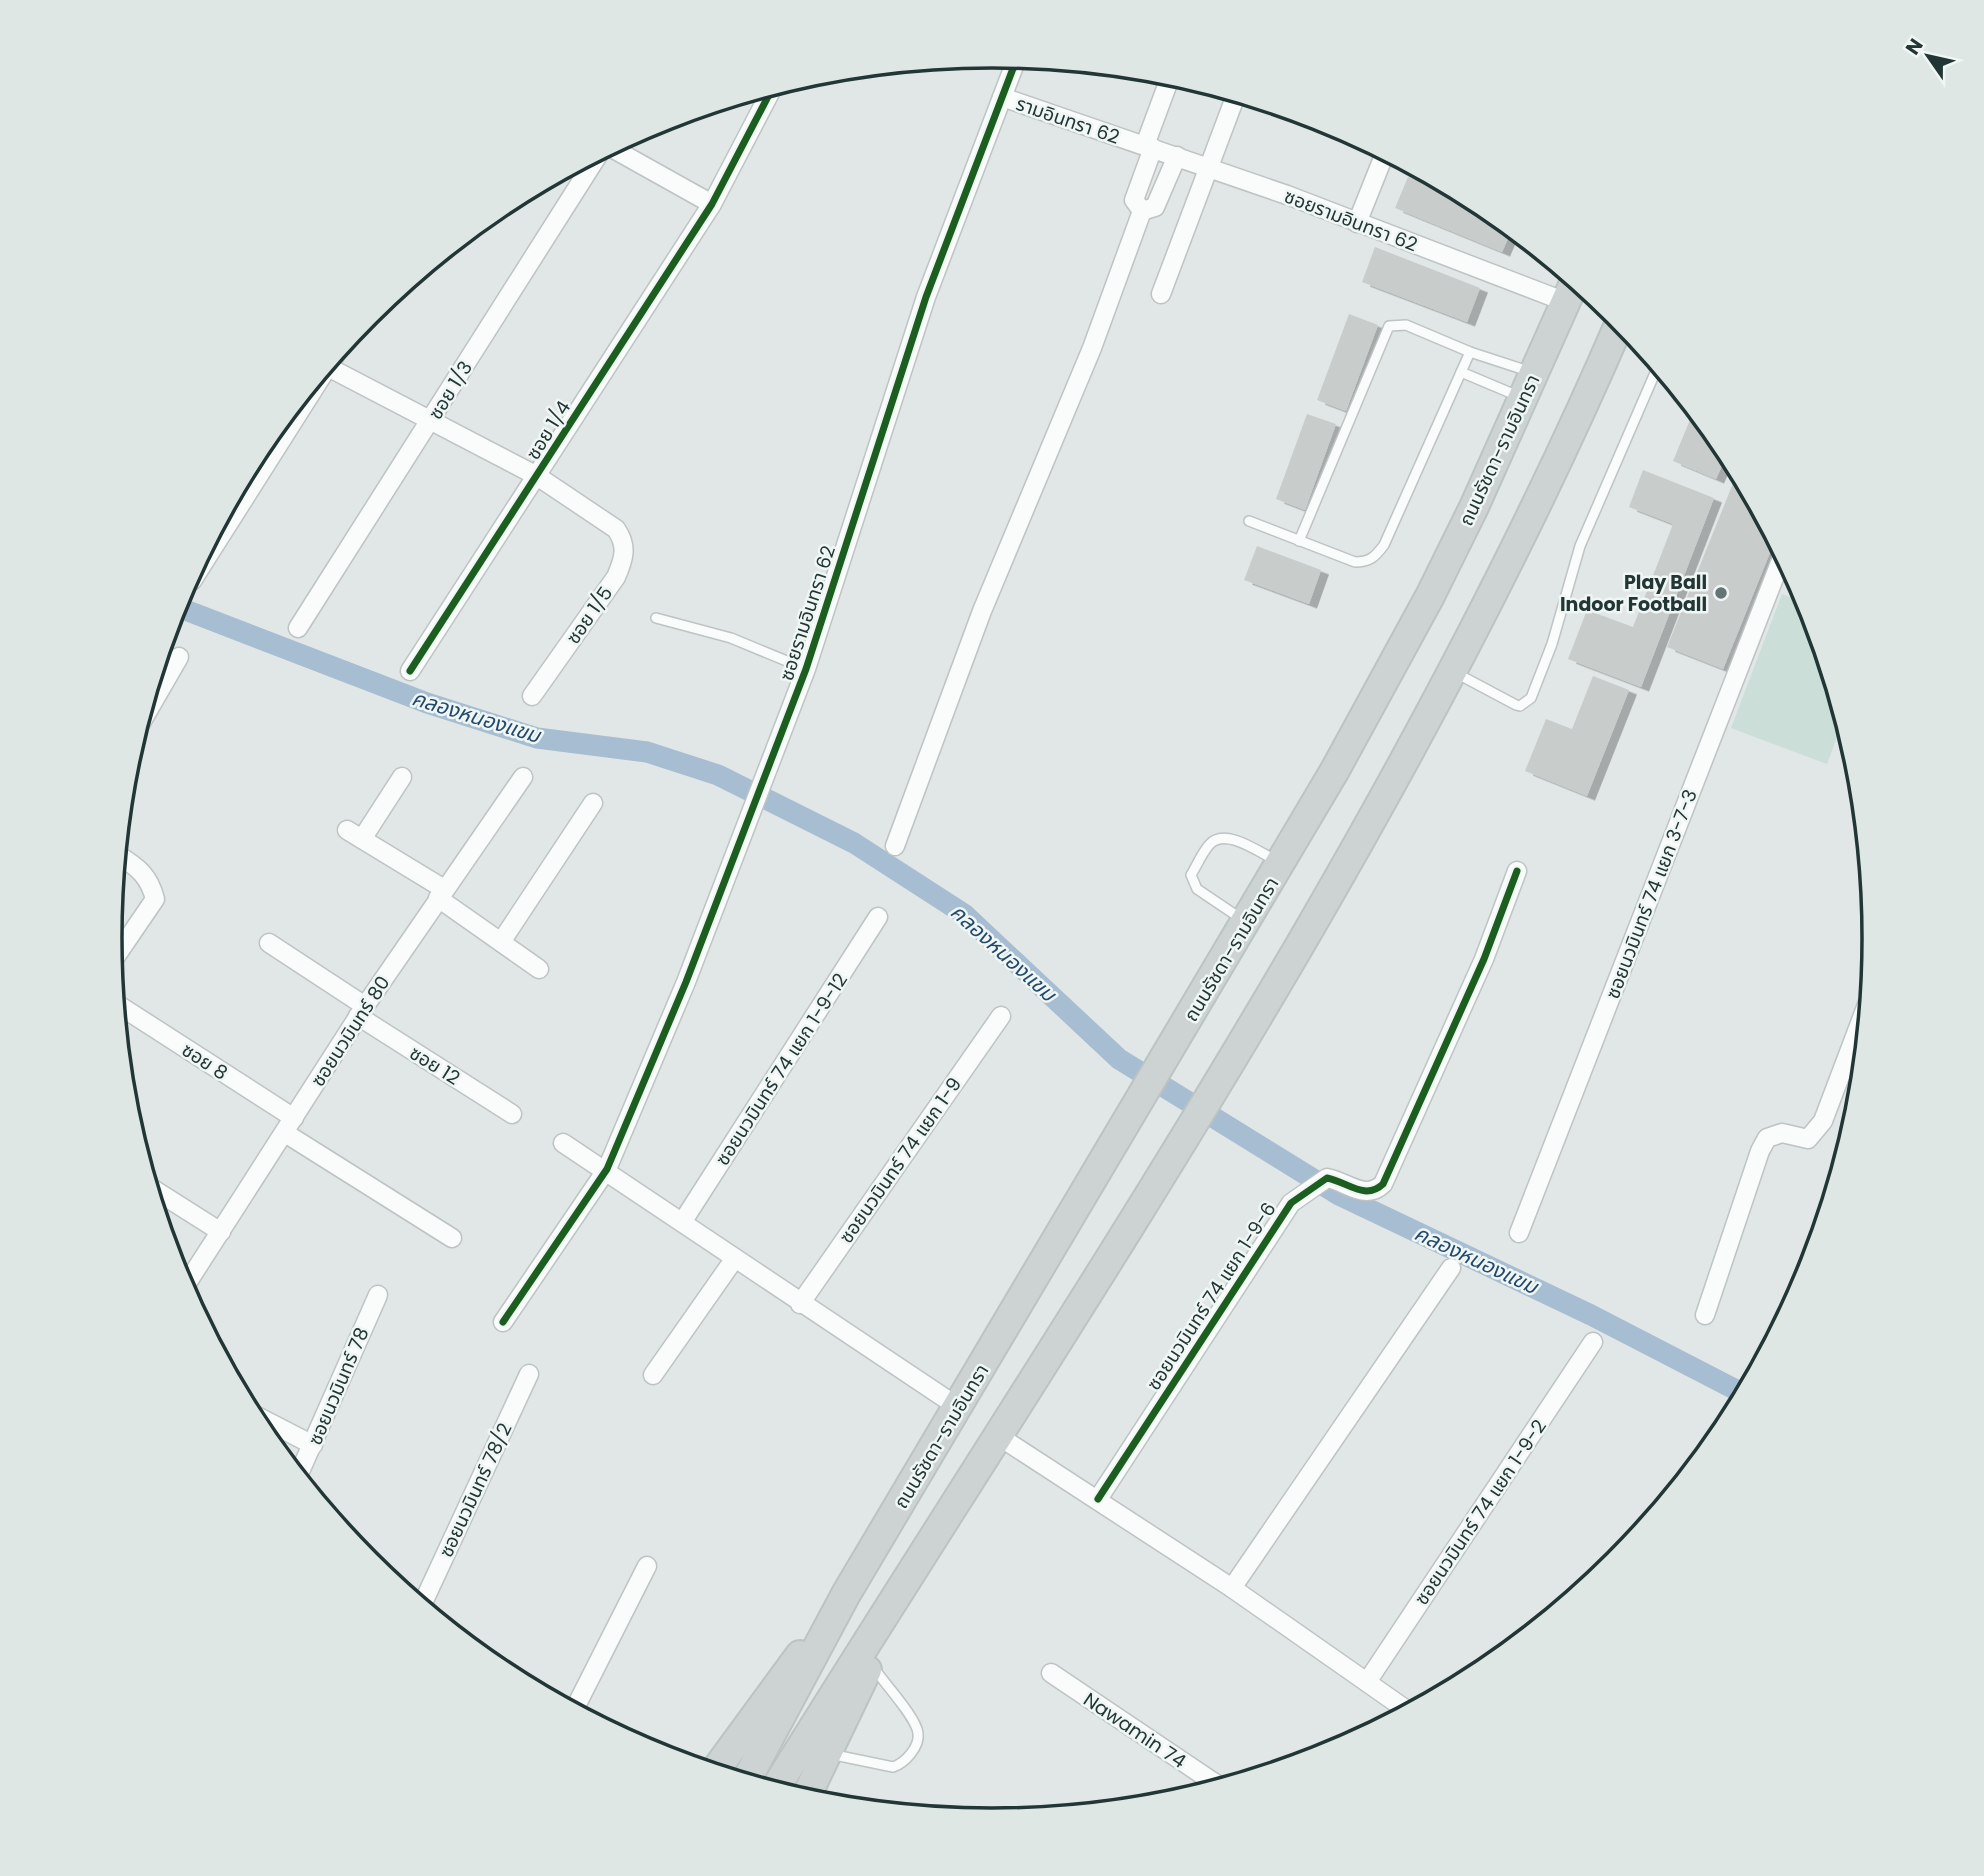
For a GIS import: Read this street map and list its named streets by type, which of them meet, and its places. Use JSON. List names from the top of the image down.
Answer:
{
  "streets": {
    "main road": ["ถนนรัชดา-รามอินทรา"],
    "street": [
      "รามอินทรา 62",
      "ซอยรามอินทรา 62",
      "ซอย 1/3",
      "ซอย 1/4",
      "ซอย 1/5",
      "ซอยนวมินทร์ 74 แยก 3-7-3",
      "ซอยนวมินทร์ 80",
      "ซอย 8",
      "ซอย 12",
      "ซอยนวมินทร์ 74 แยก 1-9-12",
      "ซอยนวมินทร์ 74 แยก 1-9",
      "ซอยนวมินทร์ 74 แยก 1-9-6",
      "ซอยนวมินทร์ 78",
      "ซอยนวมินทร์ 78/2",
      "ซอยนวมินทร์ 74 แยก 1-9-2",
      "Nawamin 74"
    ]
  },
  "crossings": [
    ["รามอินทรา 62", "ซอยรามอินทรา 62"],
    ["ซอยรามอินทรา 62", "ถนนรัชดา-รามอินทรา"],
    ["ซอย 1/4", "ซอย 1/5"],
    ["ซอยนวมินทร์ 80", "ซอย 8"],
    ["ซอยนวมินทร์ 80", "ซอย 12"]
  ],
  "water": ["คลองหนองแขม"],
  "places": ["Play Ball Indoor Football"],
  "north": "top left"
}
